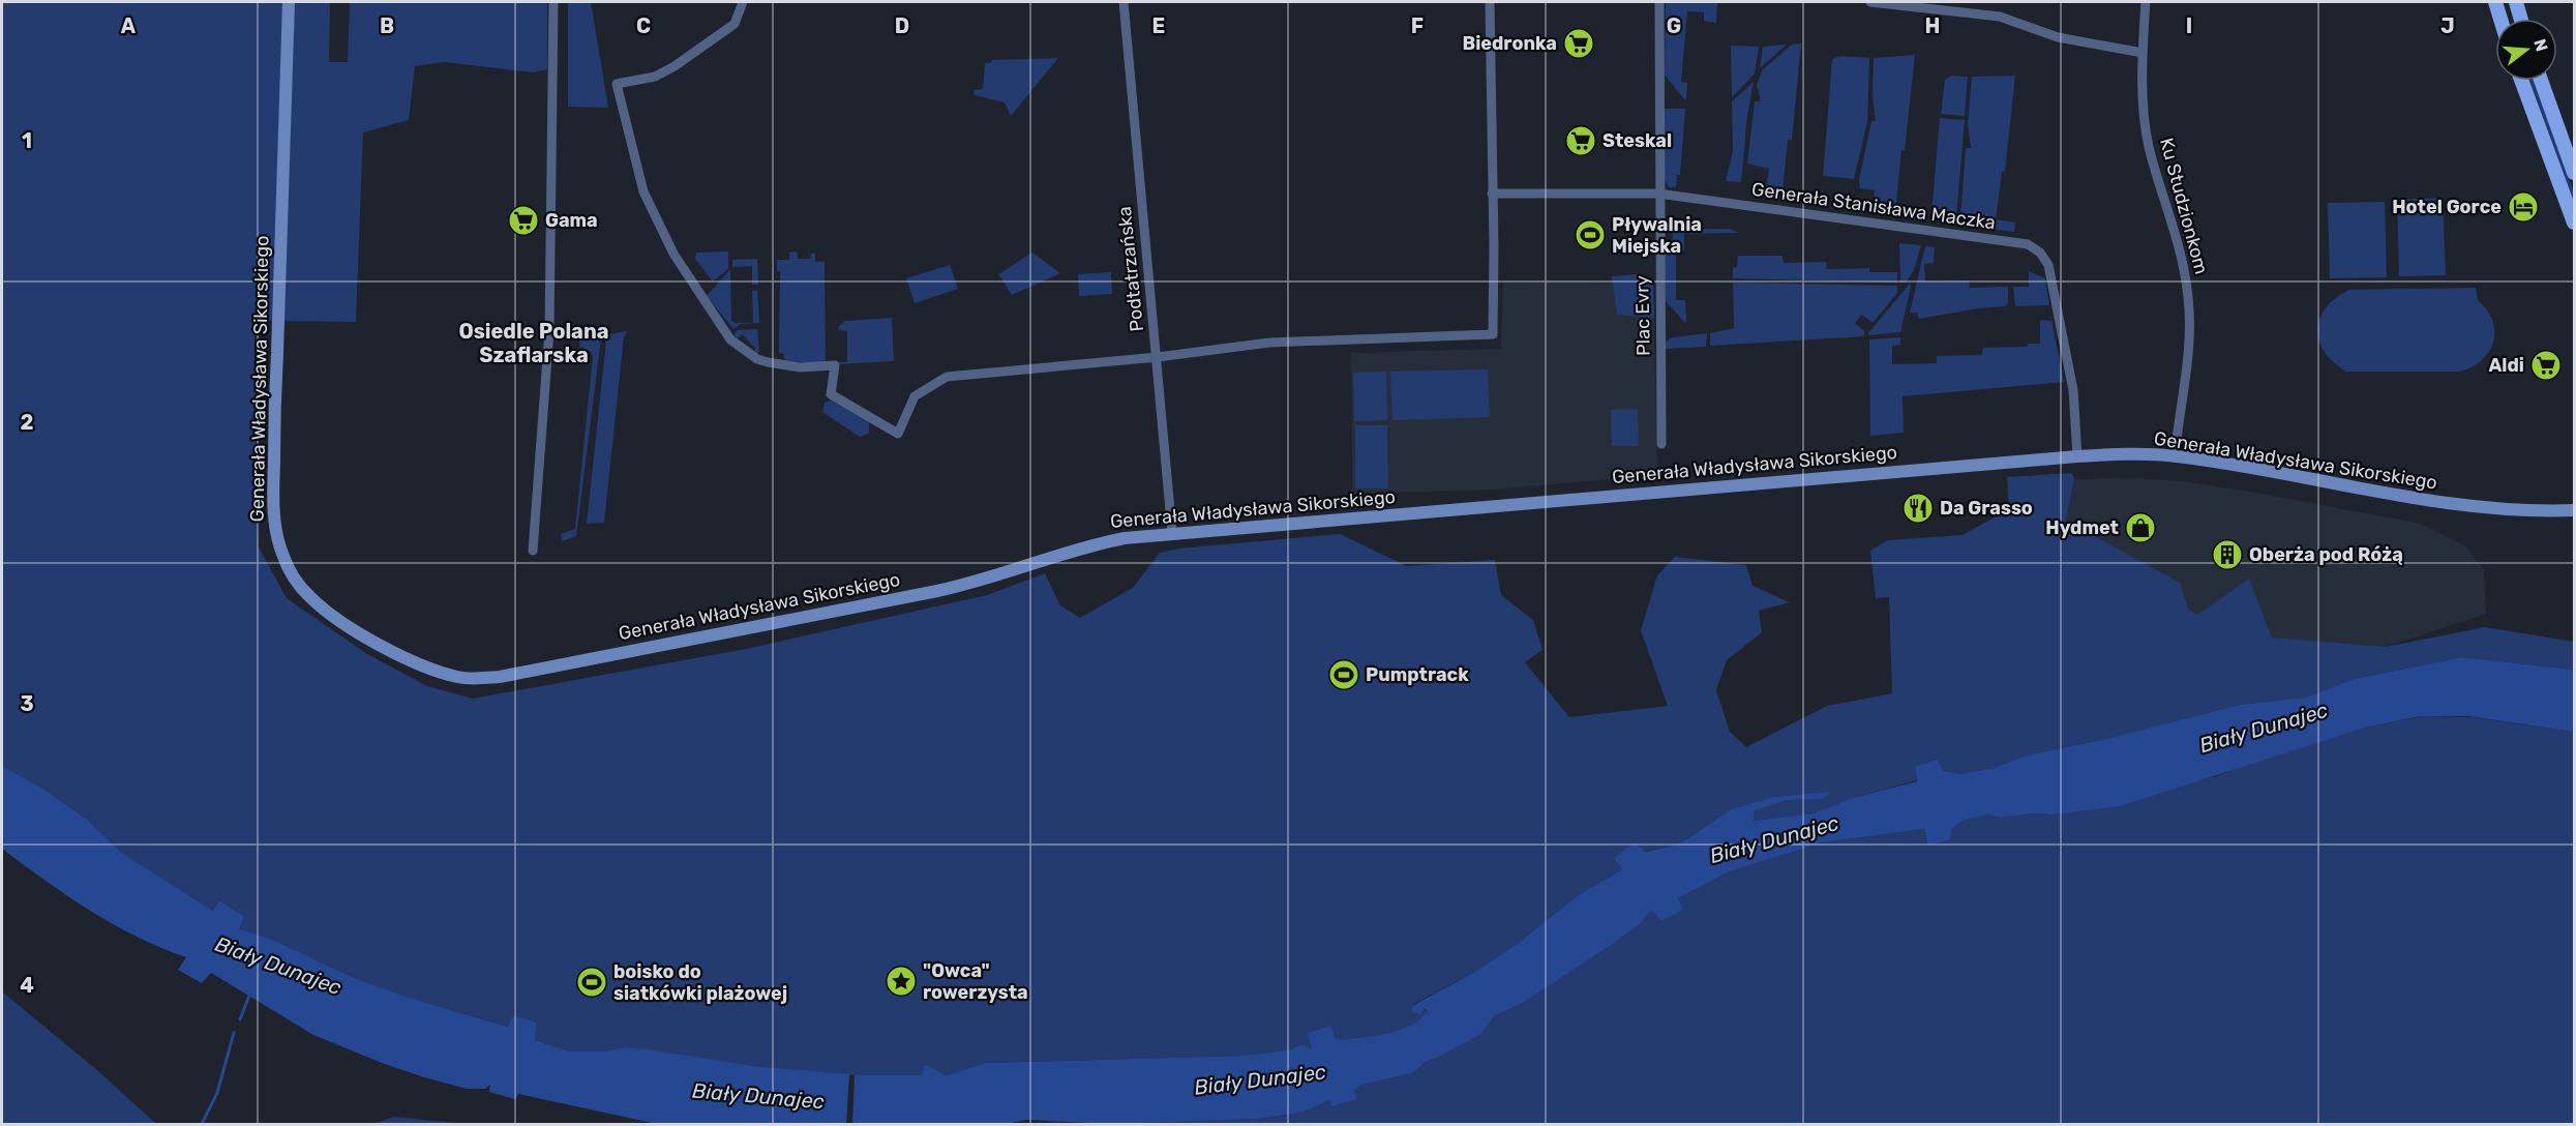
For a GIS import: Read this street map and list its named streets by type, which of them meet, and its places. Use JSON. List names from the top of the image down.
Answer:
{
  "streets": {
    "street": [
      "Generała Stanisława Maczka",
      "Ku Studzionkom",
      "Podtatrzańska",
      "Plac Evry",
      "Generała Władysława Sikorskiego"
    ]
  },
  "crossings": [
    ["Generała Stanisława Maczka", "Plac Evry"],
    ["Generała Stanisława Maczka", "Generała Władysława Sikorskiego"],
    ["Ku Studzionkom", "Generała Władysława Sikorskiego"],
    ["Podtatrzańska", "Generała Władysława Sikorskiego"]
  ],
  "districts": ["Osiedle Polana Szaflarska"],
  "water": ["Biały Dunajec"],
  "places": {
    "supermarket": [
      "Biedronka",
      "Steskal",
      "Gama",
      "Aldi"
    ],
    "hotel": ["Hotel Gorce"],
    "sports": ["Pływalnia Miejska", "Pumptrack", "boisko do siatkówki plażowej"],
    "restaurant": ["Da Grasso"],
    "shop": ["Hydmet"],
    "building": ["Oberża pod Różą"],
    "place": ["\"Owca\" rowerzysta"]
  },
  "north": "right",
  "grid": {
    "columns": [
      "A",
      "B",
      "C",
      "D",
      "E",
      "F",
      "G",
      "H",
      "I",
      "J"
    ],
    "rows": [
      "1",
      "2",
      "3",
      "4"
    ]
  }
}
